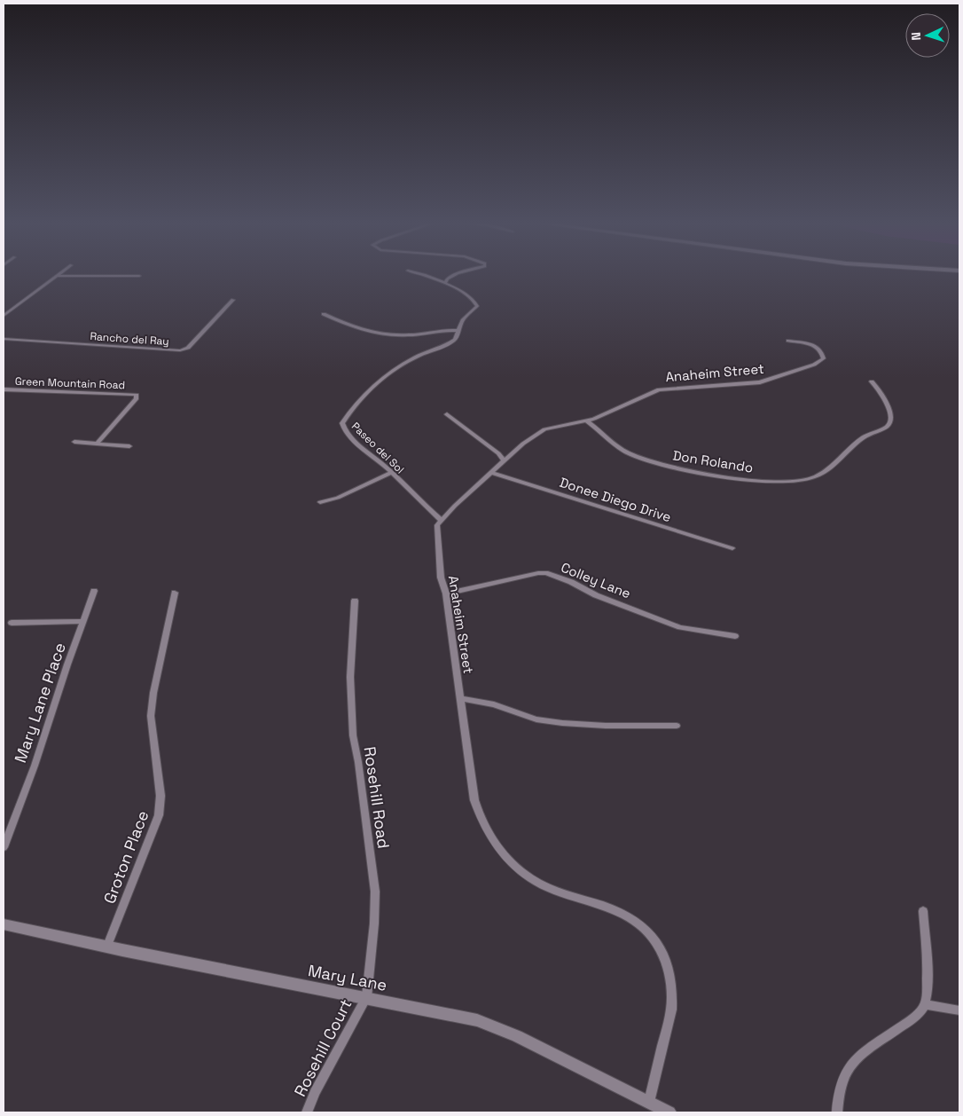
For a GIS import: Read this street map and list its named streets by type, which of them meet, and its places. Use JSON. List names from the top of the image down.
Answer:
{
  "streets": {
    "street": [
      "Rancho del Ray",
      "Anaheim Street",
      "Green Mountain Road",
      "Paseo del Sol",
      "Don Rolando",
      "Donee Diego Drive",
      "Colley Lane",
      "Mary Lane Place",
      "Rosehill Road",
      "Groton Place",
      "Mary Lane",
      "Rosehill Court"
    ]
  },
  "crossings": [
    ["Anaheim Street", "Paseo del Sol"],
    ["Anaheim Street", "Don Rolando"],
    ["Anaheim Street", "Donee Diego Drive"],
    ["Anaheim Street", "Colley Lane"],
    ["Anaheim Street", "Mary Lane"],
    ["Rosehill Road", "Mary Lane"],
    ["Rosehill Road", "Rosehill Court"],
    ["Groton Place", "Mary Lane"],
    ["Mary Lane", "Rosehill Court"]
  ],
  "north": "left"
}
